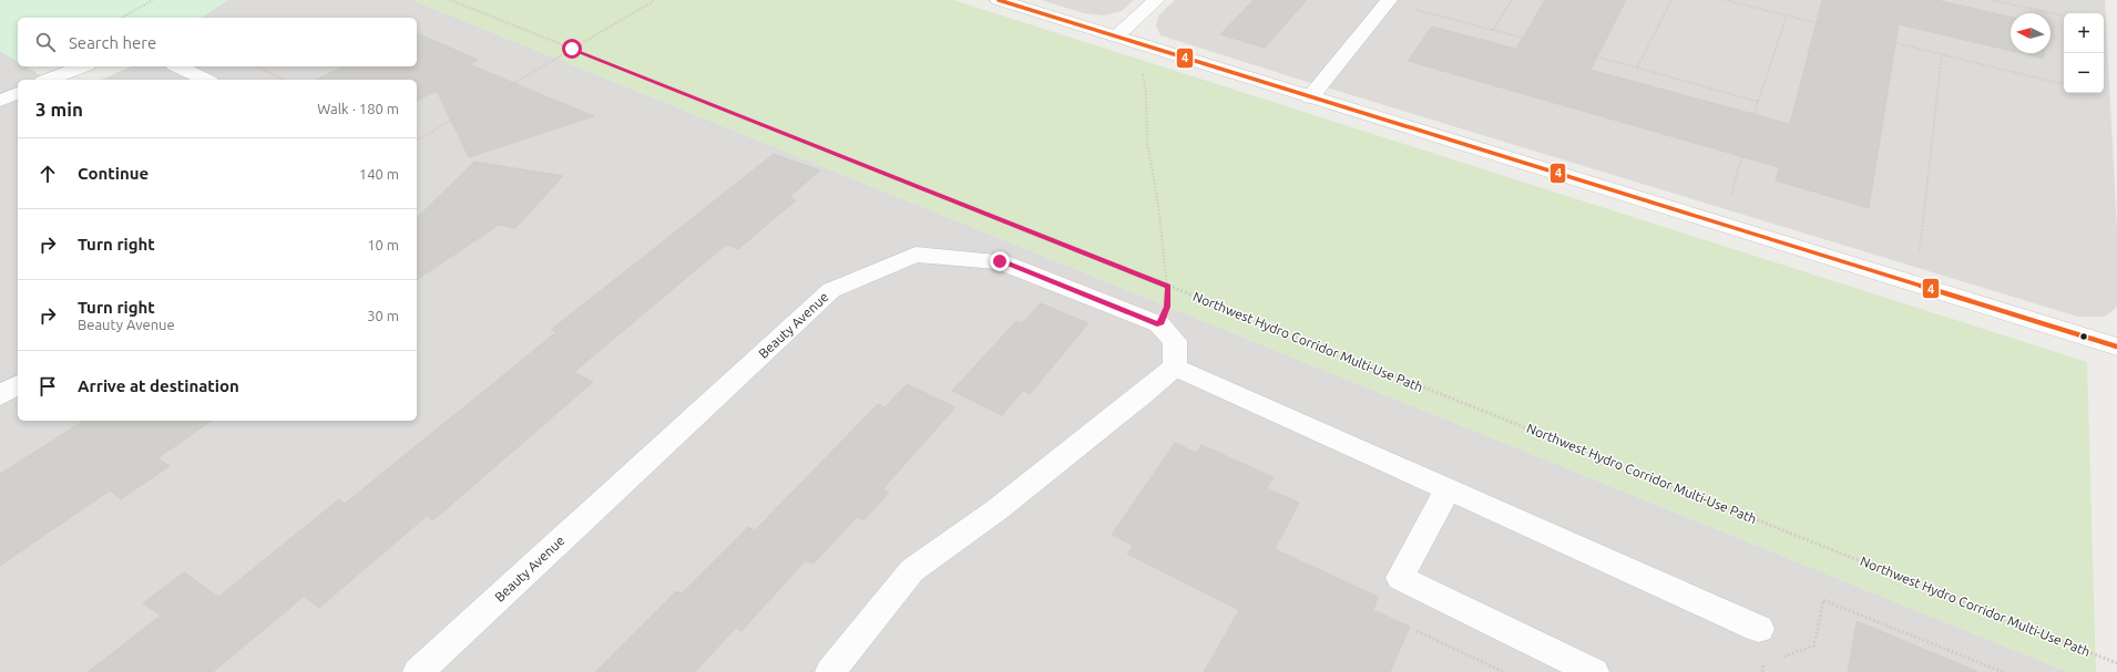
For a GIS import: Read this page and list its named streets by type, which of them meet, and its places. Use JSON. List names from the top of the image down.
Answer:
{
  "streets": {
    "street": ["Beauty Avenue"],
    "path": ["Northwest Hydro Corridor Multi-Use Path"]
  },
  "lines": ["transit line 4"],
  "north": "left",
  "page": {
    "map_buttons": ["+", "−"],
    "search": "Search here",
    "heading": ["3 min", "Walk · 180 m"],
    "list": [
      ["Continue", "140 m"],
      ["Turn right", "10 m"],
      ["Turn right", "Beauty Avenue", "30 m"],
      "Arrive at destination"
    ]
  }
}
